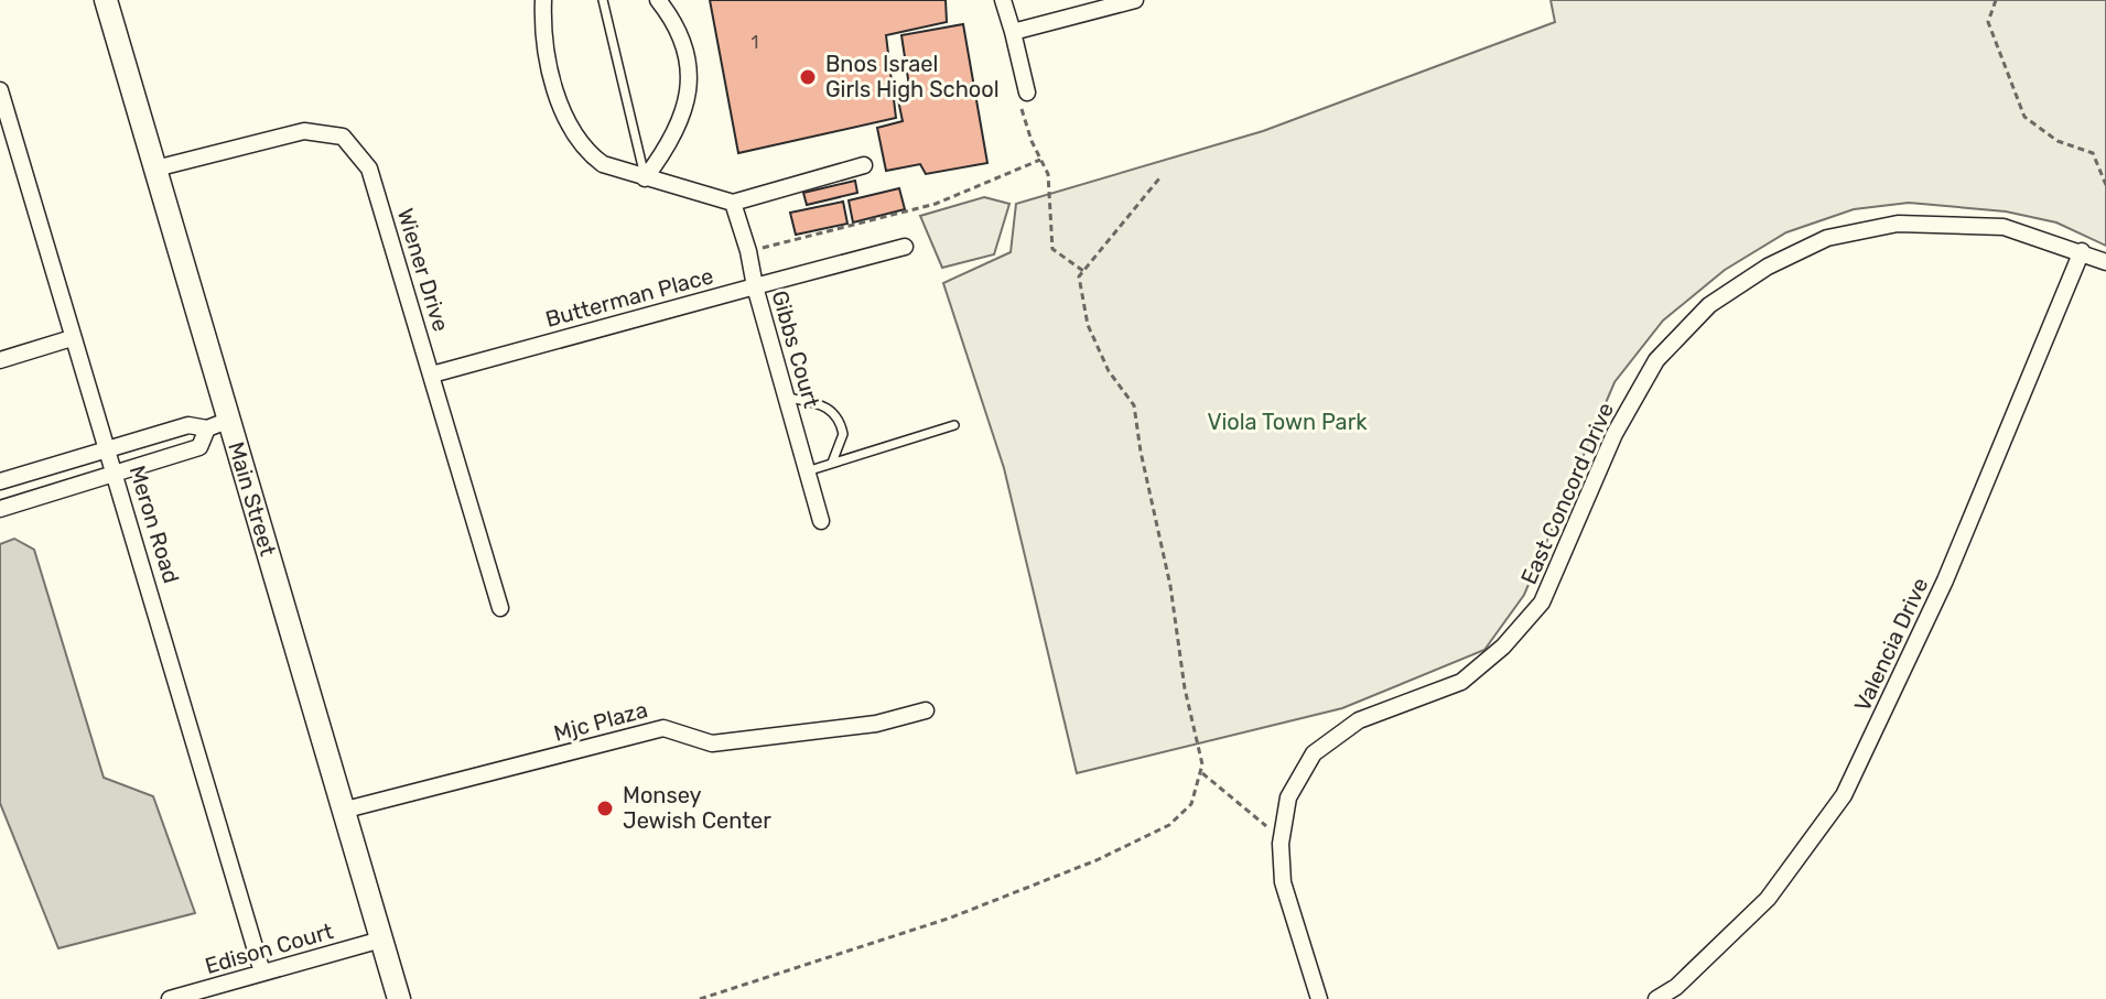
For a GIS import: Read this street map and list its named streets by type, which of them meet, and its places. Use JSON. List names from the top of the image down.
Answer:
{
  "streets": {
    "main road": ["Main Street"],
    "street": [
      "Wiener Drive",
      "Butterman Place",
      "Gibbs Court",
      "East Concord Drive",
      "Meron Road",
      "Valencia Drive",
      "Mjc Plaza",
      "Edison Court"
    ]
  },
  "crossings": [
    ["Wiener Drive", "Butterman Place"],
    ["Wiener Drive", "Main Street"],
    ["Butterman Place", "Gibbs Court"],
    ["East Concord Drive", "Valencia Drive"],
    ["Main Street", "Mjc Plaza"],
    ["Main Street", "Edison Court"],
    ["Meron Road", "Edison Court"]
  ],
  "parks": ["Viola Town Park"],
  "places": ["Bnos Israel Girls High School", "Monsey Jewish Center"],
  "house_numbers": ["1"]
}
